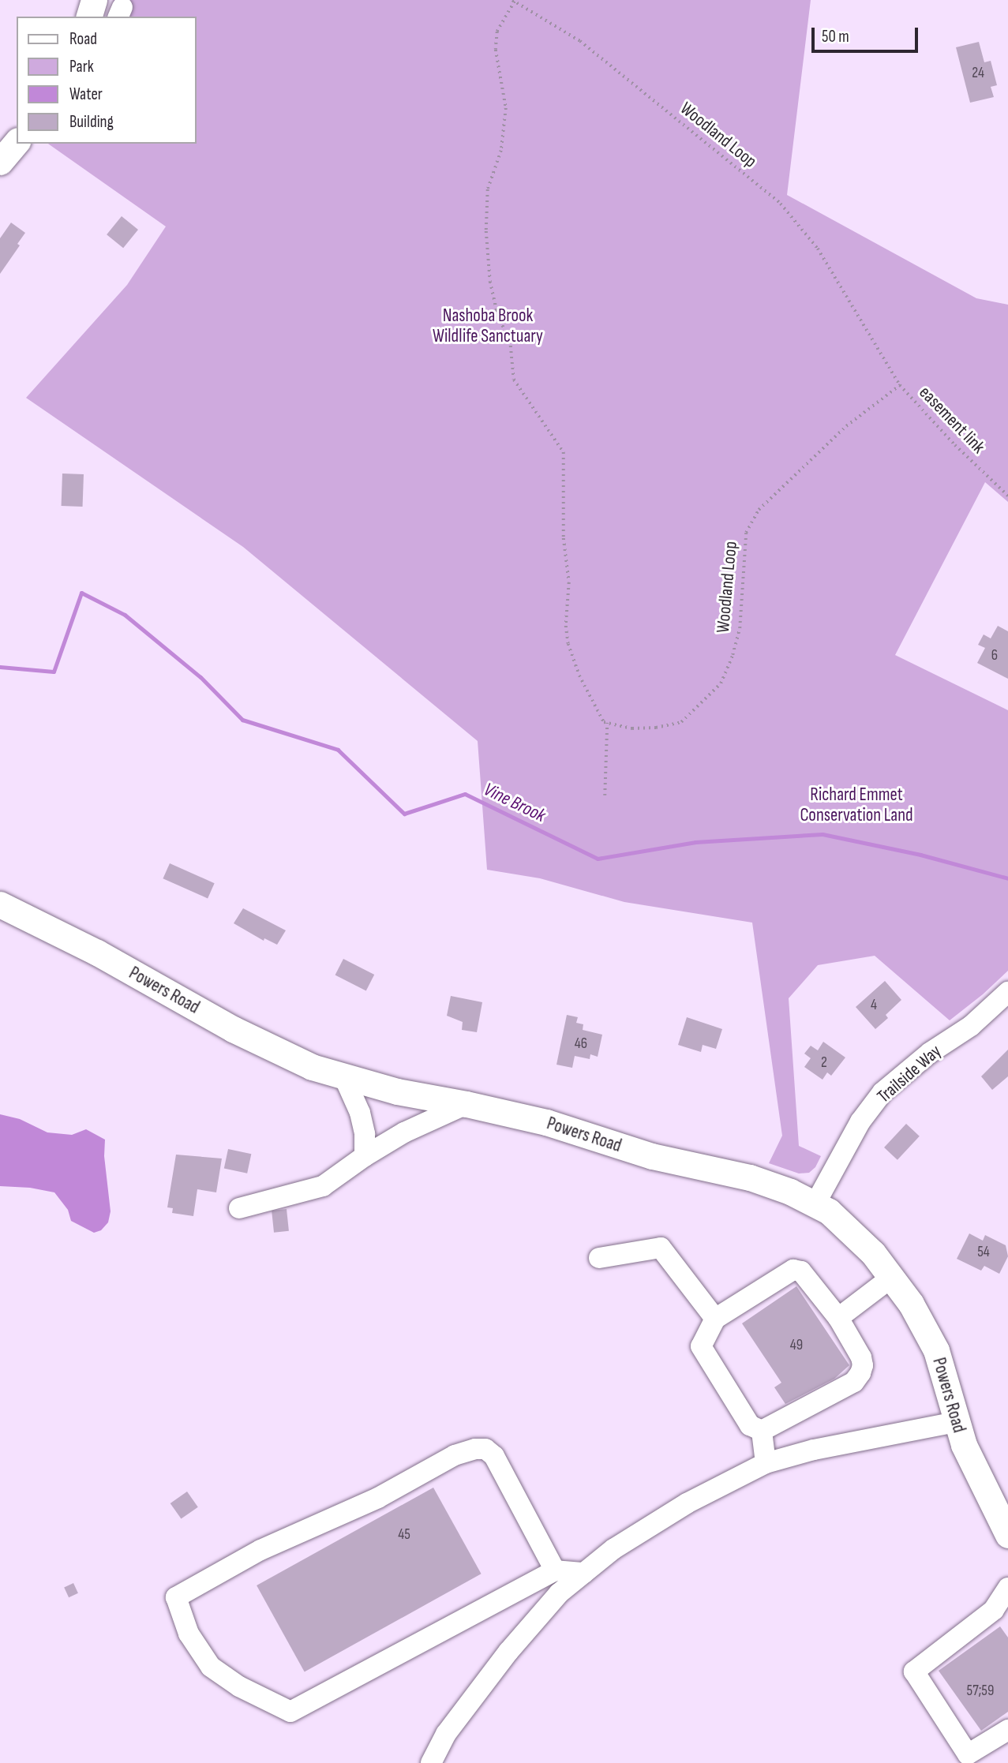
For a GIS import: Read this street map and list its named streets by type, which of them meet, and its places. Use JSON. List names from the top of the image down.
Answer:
{
  "streets": {
    "main road": ["Powers Road"],
    "street": ["Trailside Way"],
    "path": ["Woodland Loop", "easement link"]
  },
  "crossings": [
    ["Woodland Loop", "easement link"],
    ["Powers Road", "Trailside Way"]
  ],
  "water": ["Vine Brook"],
  "parks": ["Nashoba Brook Wildlife Sanctuary", "Richard Emmet Conservation Land"],
  "house_numbers": [
    "24",
    "6",
    "4",
    "46",
    "2",
    "54",
    "49",
    "45",
    "57;59"
  ],
  "legend": [
    "Road",
    "Park",
    "Water",
    "Building"
  ],
  "scale_bar": "50 m"
}
